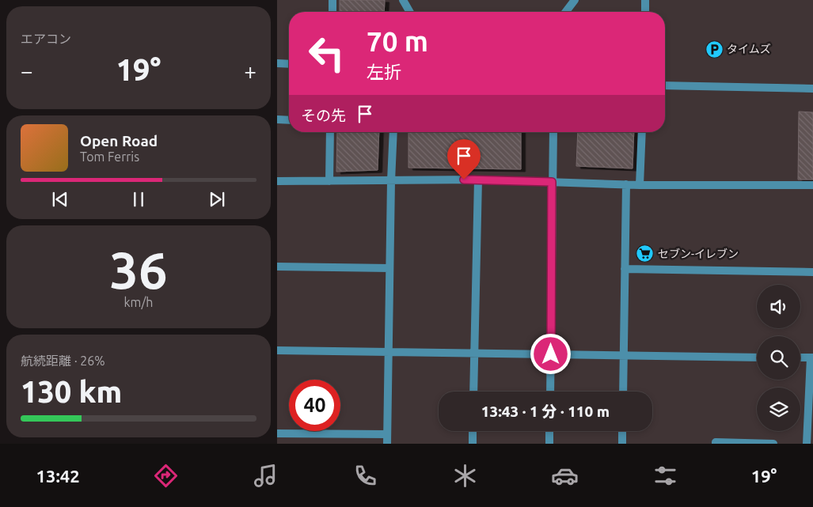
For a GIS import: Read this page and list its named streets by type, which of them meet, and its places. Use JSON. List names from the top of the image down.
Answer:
{
  "places": {
    "parking": ["タイムズ"],
    "supermarket": ["セブン-イレブン"]
  },
  "page": {
    "tile": [
      "エアコン",
      ["36", "km/h"],
      ["航続距離 · 26%", "130 km"]
    ],
    "turn": ["70 m", "左折"],
    "heat": ["−", "19°", "+"],
    "then": "その先",
    "song": ["Open Road", "Tom Ferris"],
    "limit": "40",
    "trip": "13:43 · 1 分 · 110 m",
    "tabs": ["13:42", "19°"]
  }
}
